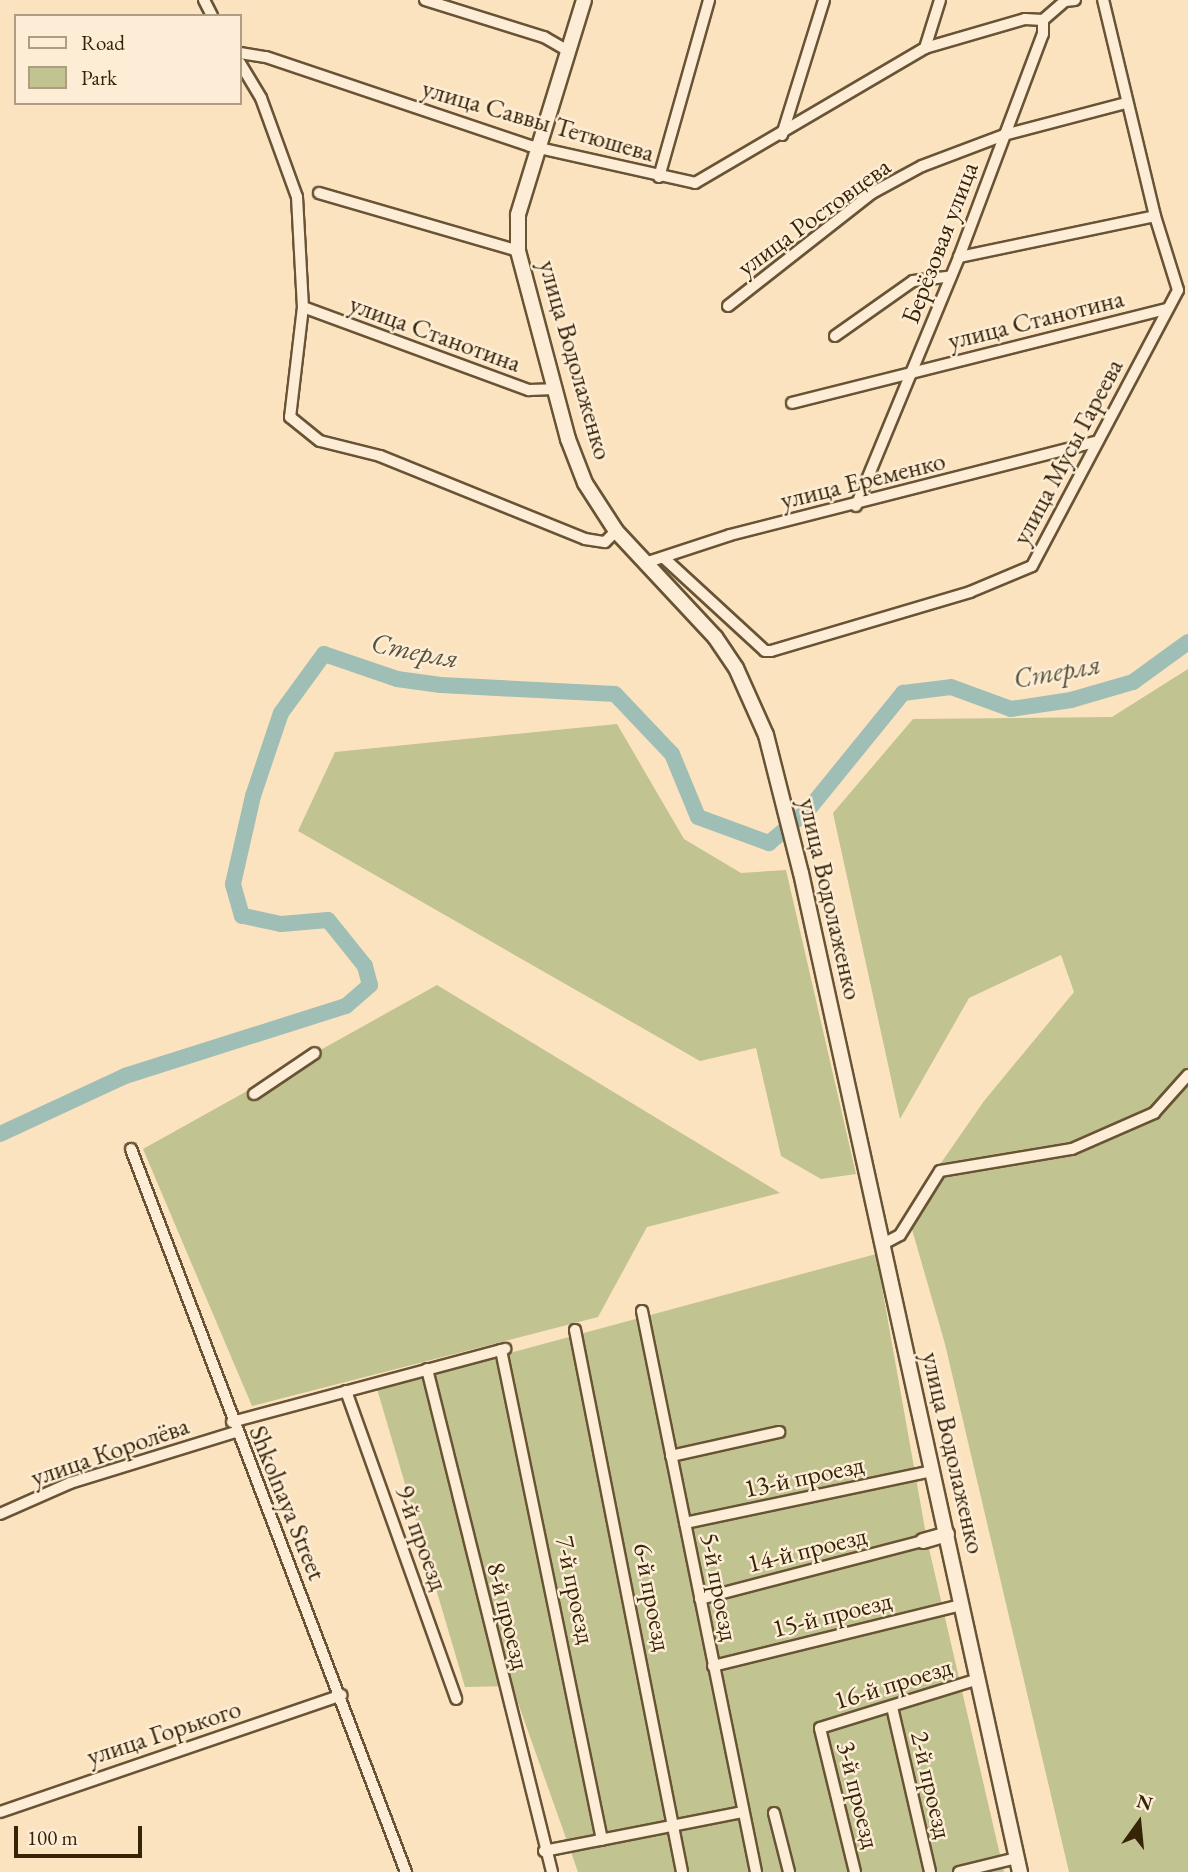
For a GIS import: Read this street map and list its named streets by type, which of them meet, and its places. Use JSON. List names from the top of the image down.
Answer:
{
  "streets": {
    "main road": ["улица Водолаженко"],
    "street": [
      "улица Саввы Тетюшева",
      "улица Ростовцева",
      "Берёзовая улица",
      "улица Станотина",
      "улица Мусы Гареева",
      "улица Еременко",
      "улица Королёва",
      "13-й проезд",
      "Shkolnaya Street",
      "9-й проезд",
      "14-й проезд",
      "5-й проезд",
      "7-й проезд",
      "6-й проезд",
      "15-й проезд",
      "8-й проезд",
      "16-й проезд",
      "улица Горького",
      "2-й проезд",
      "3-й проезд"
    ]
  },
  "crossings": [
    ["улица Саввы Тетюшева", "Берёзовая улица"],
    ["улица Саввы Тетюшева", "улица Водолаженко"],
    ["улица Ростовцева", "Берёзовая улица"],
    ["улица Ростовцева", "улица Мусы Гареева"],
    ["Берёзовая улица", "улица Станотина"],
    ["Берёзовая улица", "улица Еременко"],
    ["улица Станотина", "улица Водолаженко"],
    ["улица Станотина", "улица Мусы Гареева"],
    ["улица Водолаженко", "улица Еременко"],
    ["улица Водолаженко", "13-й проезд"],
    ["улица Водолаженко", "15-й проезд"],
    ["улица Водолаженко", "16-й проезд"],
    ["улица Мусы Гареева", "улица Еременко"],
    ["улица Королёва", "Shkolnaya Street"],
    ["улица Королёва", "9-й проезд"],
    ["улица Королёва", "7-й проезд"],
    ["улица Королёва", "8-й проезд"],
    ["13-й проезд", "5-й проезд"],
    ["Shkolnaya Street", "улица Горького"],
    ["14-й проезд", "5-й проезд"],
    ["5-й проезд", "15-й проезд"],
    ["16-й проезд", "2-й проезд"],
    ["16-й проезд", "3-й проезд"]
  ],
  "water": ["Стерля"],
  "legend": ["Road", "Park"],
  "scale_bar": "100 m",
  "north": "top"
}
